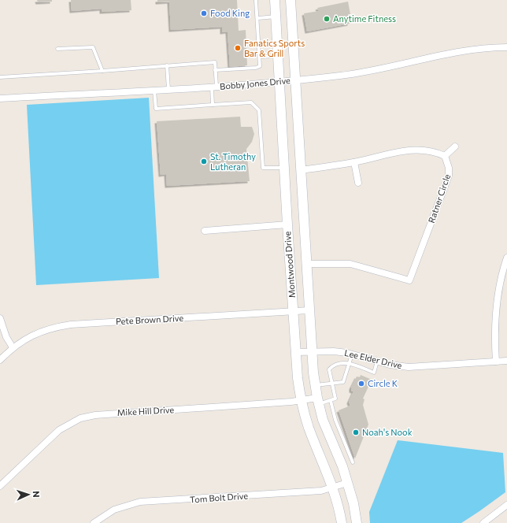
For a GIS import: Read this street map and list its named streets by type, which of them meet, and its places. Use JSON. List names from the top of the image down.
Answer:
{
  "streets": {
    "main road": ["Montwood Drive"],
    "street": [
      "Bobby Jones Drive",
      "Ratner Circle",
      "Pete Brown Drive",
      "Lee Elder Drive",
      "Mike Hill Drive",
      "Tom Bolt Drive"
    ]
  },
  "crossings": [
    ["Bobby Jones Drive", "Montwood Drive"],
    ["Ratner Circle", "Montwood Drive"],
    ["Montwood Drive", "Pete Brown Drive"],
    ["Montwood Drive", "Lee Elder Drive"],
    ["Montwood Drive", "Mike Hill Drive"],
    ["Montwood Drive", "Tom Bolt Drive"]
  ],
  "places": [
    "Food King",
    "Anytime Fitness",
    "Fanatics Sports Bar & Grill",
    "St. Timothy Lutheran",
    "Circle K",
    "Noah's Nook"
  ],
  "north": "right"
}
